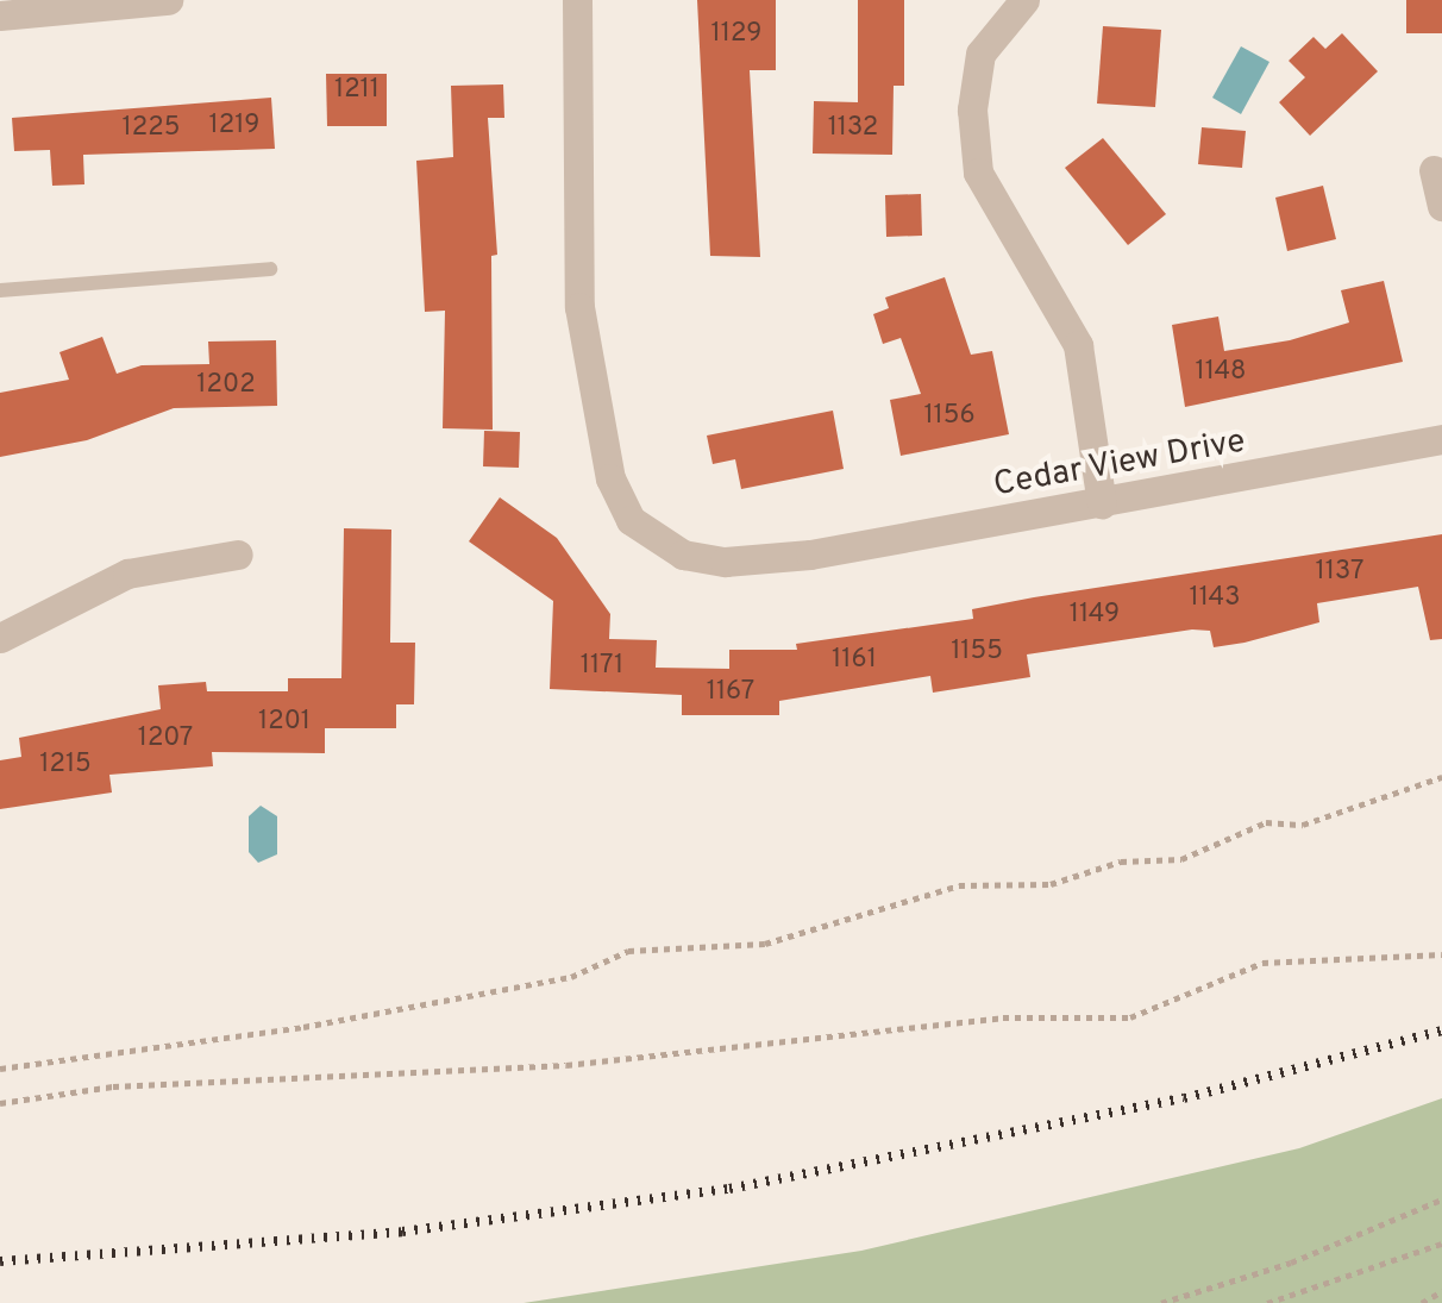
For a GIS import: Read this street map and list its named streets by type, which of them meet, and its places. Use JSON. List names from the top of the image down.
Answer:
{
  "streets": {
    "street": ["Cedar View Drive"]
  },
  "house_numbers": [
    "1129",
    "1211",
    "1219",
    "1225",
    "1132",
    "1148",
    "1202",
    "1156",
    "1137",
    "1143",
    "1149",
    "1155",
    "1161",
    "1171",
    "1167",
    "1201",
    "1207",
    "1215"
  ]
}
